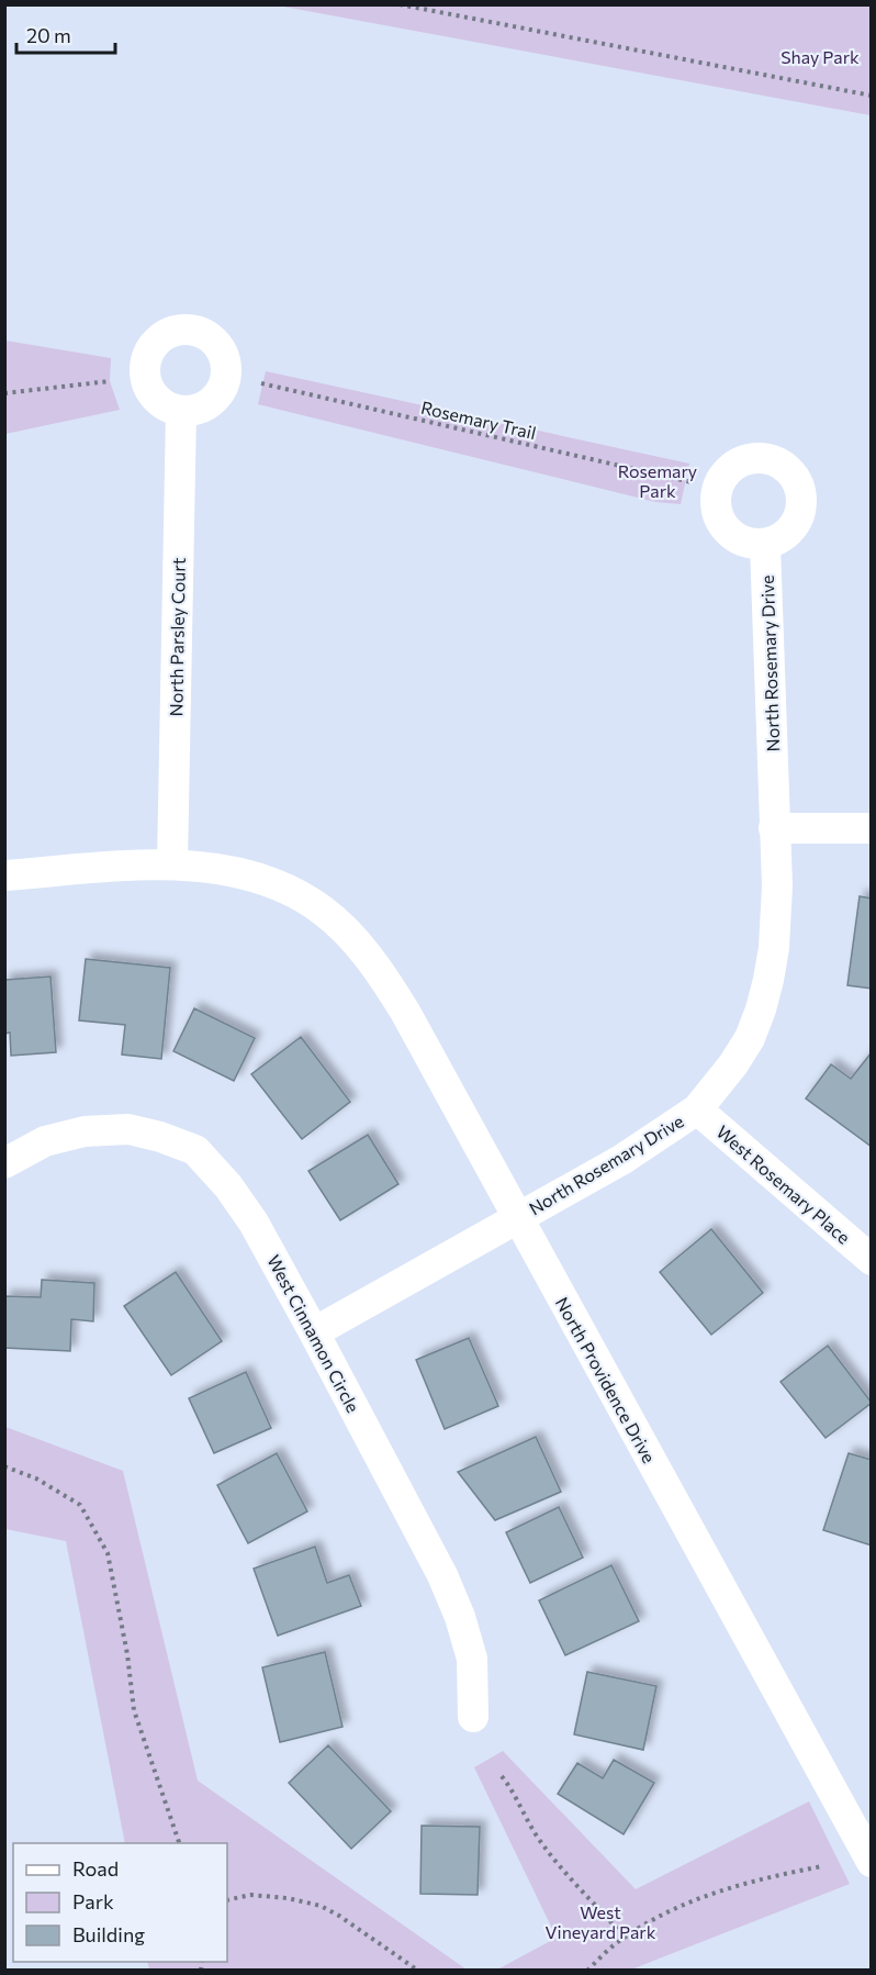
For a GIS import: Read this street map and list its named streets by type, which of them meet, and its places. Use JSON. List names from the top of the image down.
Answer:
{
  "streets": {
    "street": [
      "North Parsley Court",
      "North Rosemary Drive",
      "West Rosemary Place",
      "West Cinnamon Circle",
      "North Providence Drive"
    ],
    "path": ["Rosemary Trail"]
  },
  "crossings": [
    ["North Parsley Court", "North Providence Drive"],
    ["North Rosemary Drive", "West Rosemary Place"],
    ["North Rosemary Drive", "West Cinnamon Circle"],
    ["North Rosemary Drive", "North Providence Drive"]
  ],
  "parks": ["Shay Park", "Rosemary Park", "West Vineyard Park"],
  "legend": ["Road", "Park", "Building"],
  "scale_bar": "20 m"
}
